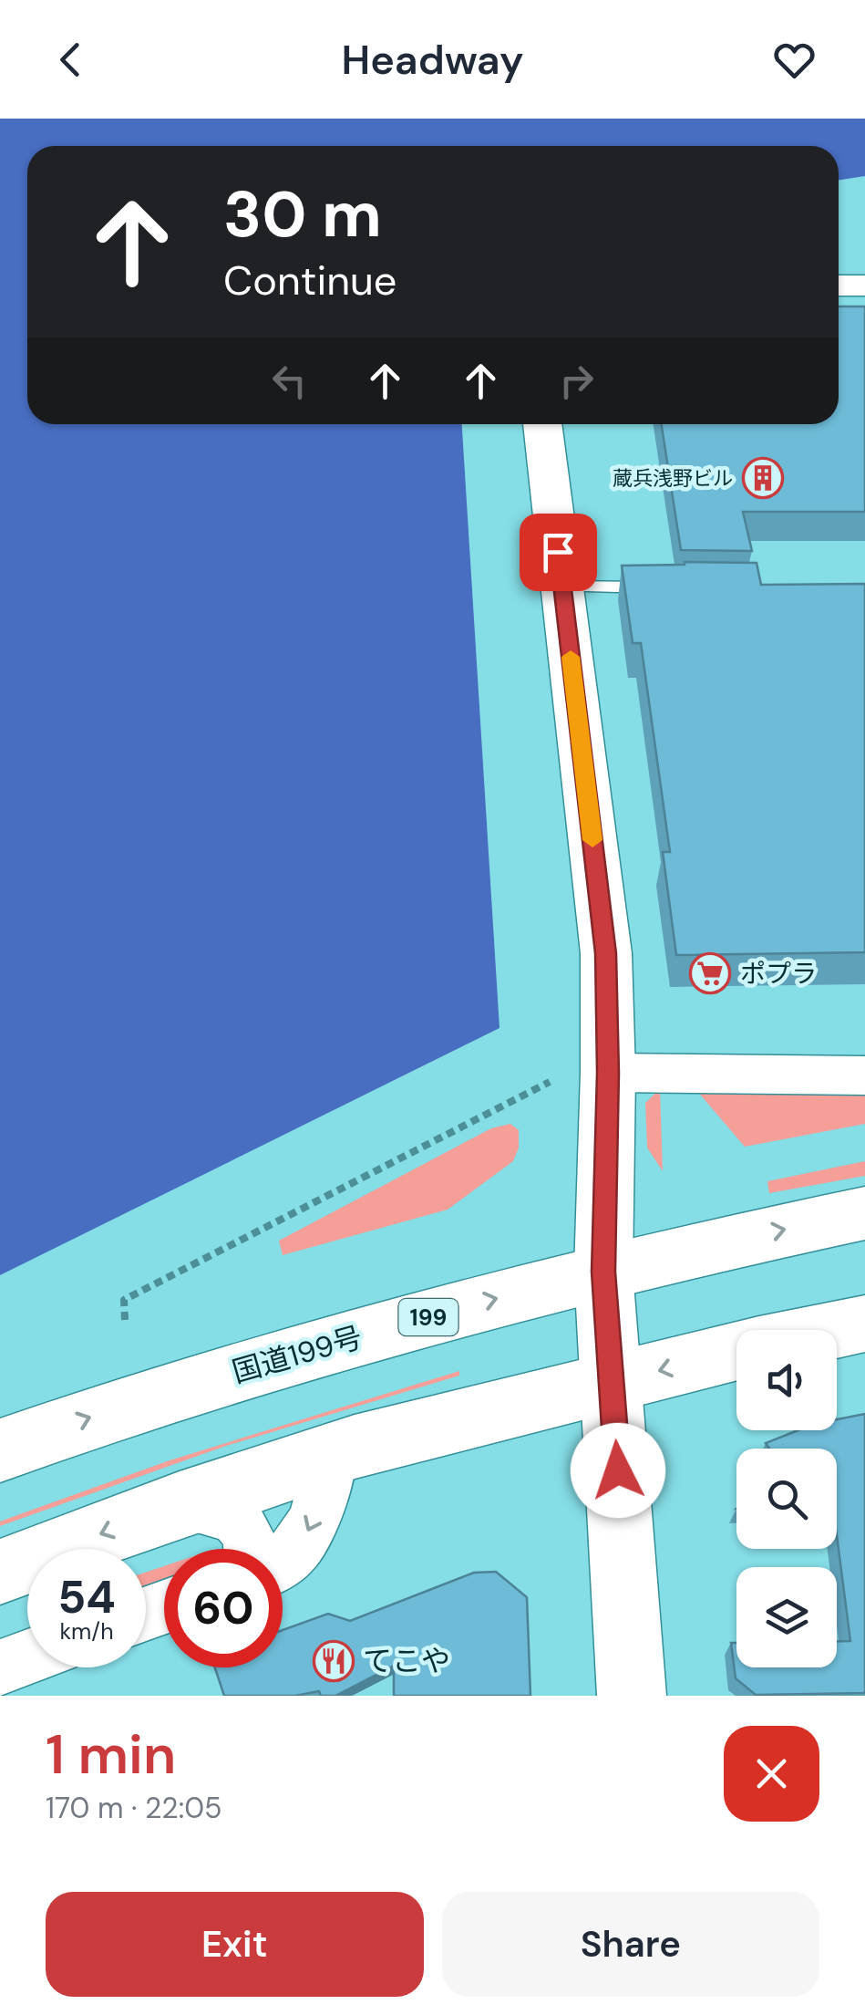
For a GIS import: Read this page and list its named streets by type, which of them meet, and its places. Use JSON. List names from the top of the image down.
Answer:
{
  "streets": {
    "main road": ["199", "国道199号"]
  },
  "places": {
    "building": ["蔵兵浅野ビル"],
    "supermarket": ["ポプラ"],
    "restaurant": ["てこや"]
  },
  "page": {
    "header": "Headway",
    "turn": ["30 m", "Continue"],
    "speed": "54 km/h",
    "limit": "60",
    "heading": ["1 min", "170 m · 22:05"],
    "buttons": ["Exit", "Share"]
  }
}
